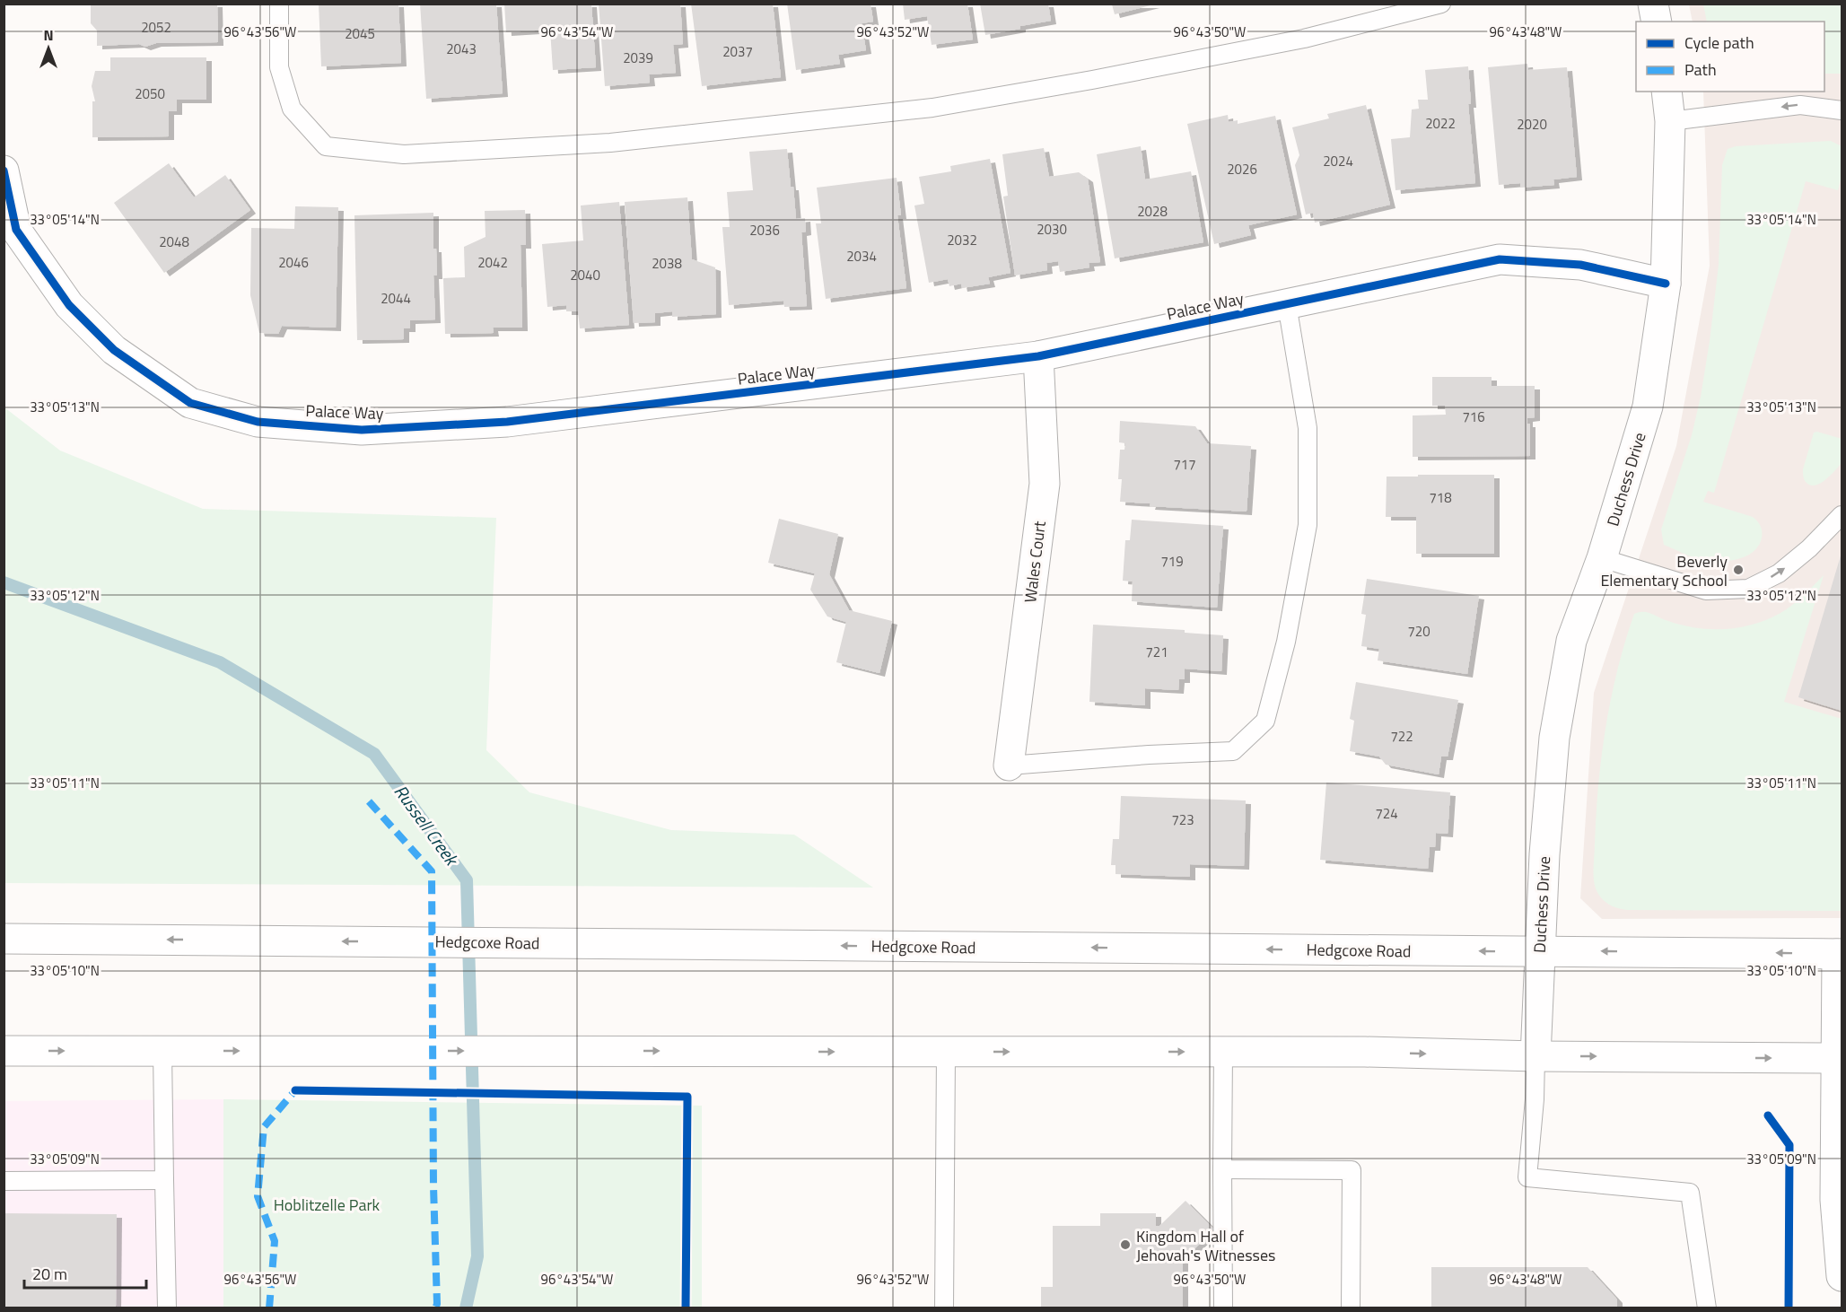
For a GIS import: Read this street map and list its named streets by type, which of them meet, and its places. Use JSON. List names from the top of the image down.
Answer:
{
  "streets": {
    "main road": [
      "Palace Way",
      "Duchess Drive",
      "Wales Court",
      "Hedgcoxe Road"
    ]
  },
  "crossings": [
    ["Palace Way", "Duchess Drive"],
    ["Palace Way", "Wales Court"],
    ["Duchess Drive", "Hedgcoxe Road"]
  ],
  "water": ["Russell Creek"],
  "parks": ["Hoblitzelle Park"],
  "places": ["Beverly Elementary School", "Kingdom Hall of Jehovah's Witnesses"],
  "house_numbers": [
    "2052",
    "2045",
    "2043",
    "2037",
    "2039",
    "2050",
    "2022",
    "2020",
    "2024",
    "2026",
    "2028",
    "2030",
    "2036",
    "2032",
    "2048",
    "2034",
    "2046",
    "2042",
    "2038",
    "2040",
    "2044",
    "716",
    "717",
    "718",
    "719",
    "720",
    "721",
    "722",
    "724",
    "723"
  ],
  "legend": ["Cycle path", "Path"],
  "scale_bar": "20 m",
  "north": "top",
  "coordinates": [
    "96°43'56\"W",
    "96°43'54\"W",
    "96°43'52\"W",
    "96°43'50\"W",
    "96°43'48\"W",
    "33°05'14\"N",
    "33°05'13\"N",
    "33°05'12\"N",
    "33°05'11\"N",
    "33°05'10\"N",
    "33°05'09\"N"
  ]
}
